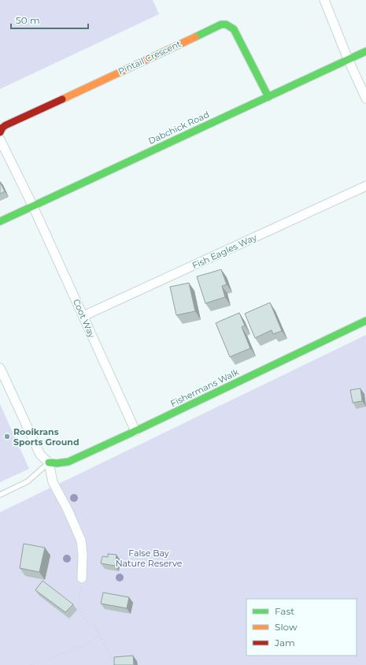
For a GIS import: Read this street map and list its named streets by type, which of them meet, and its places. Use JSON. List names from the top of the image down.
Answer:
{
  "streets": {
    "street": [
      "Pintail Crescent",
      "Dabchick Road",
      "Fish Eagles Way",
      "Coot Way",
      "Fishermans Walk"
    ]
  },
  "crossings": [
    ["Pintail Crescent", "Dabchick Road"],
    ["Dabchick Road", "Coot Way"],
    ["Fish Eagles Way", "Coot Way"],
    ["Coot Way", "Fishermans Walk"]
  ],
  "parks": ["False Bay Nature Reserve"],
  "places": ["Rooikrans Sports Ground"],
  "legend": ["Fast", "Slow", "Jam"],
  "scale_bar": "50 m"
}
